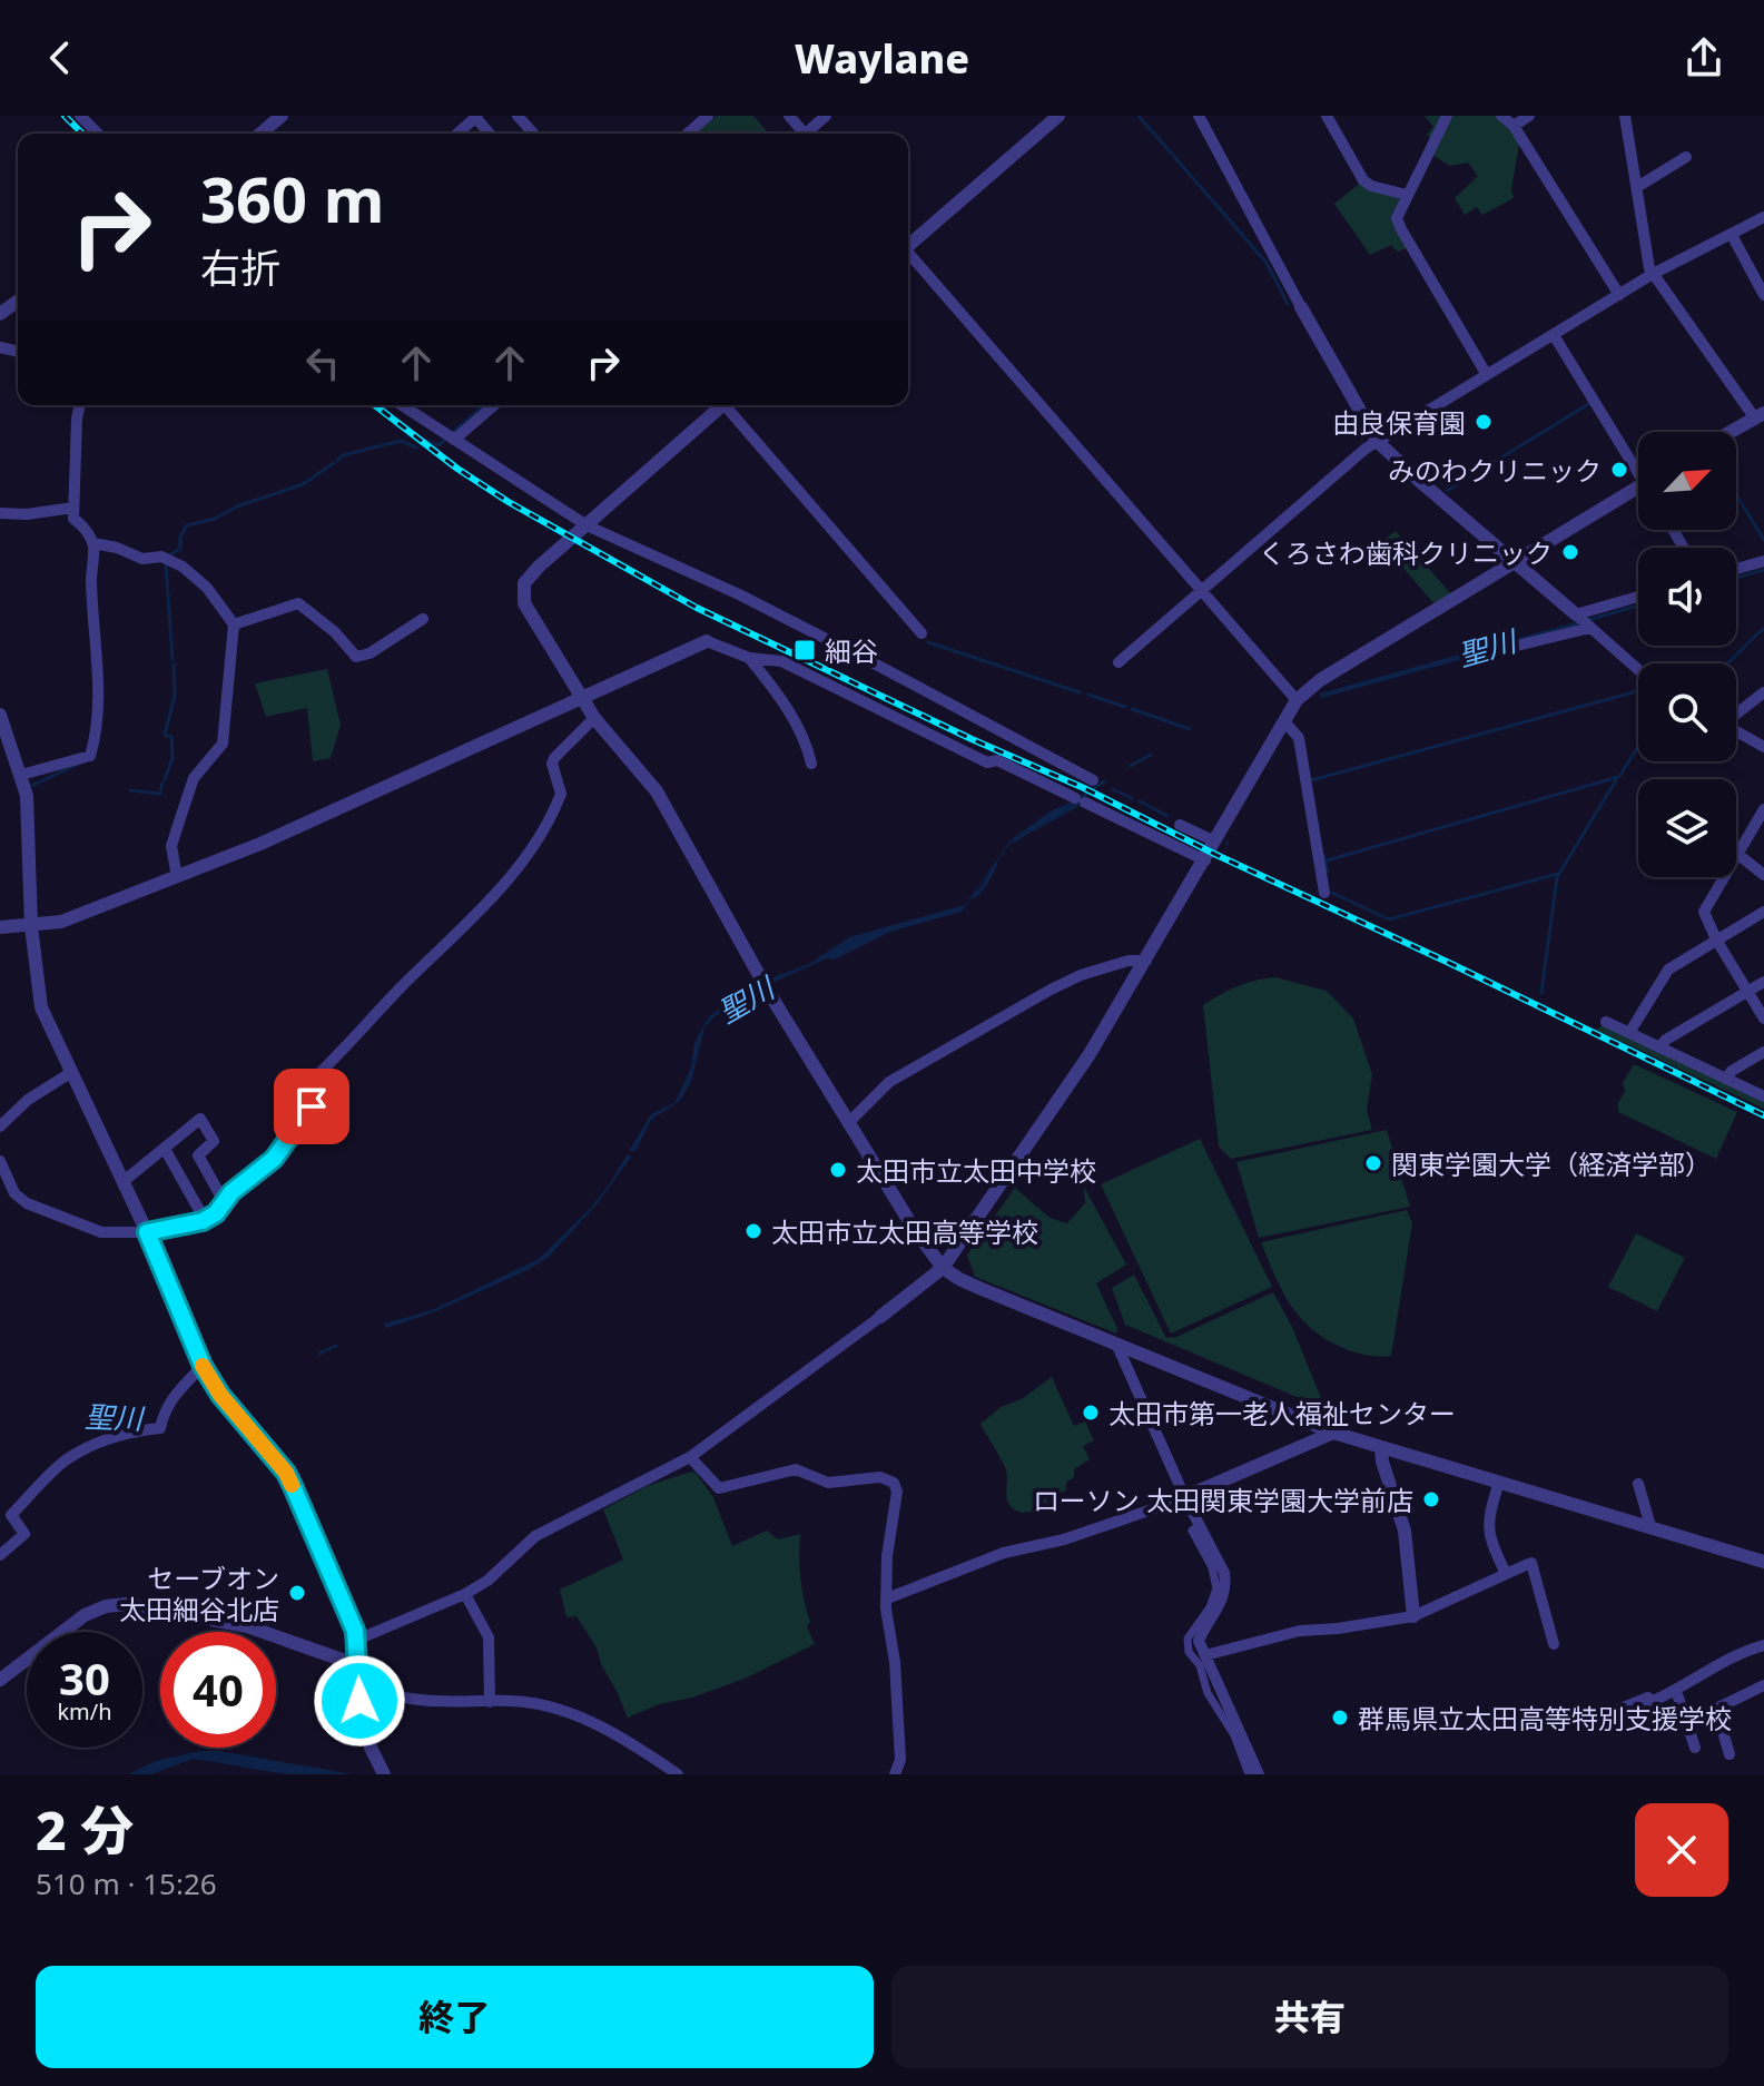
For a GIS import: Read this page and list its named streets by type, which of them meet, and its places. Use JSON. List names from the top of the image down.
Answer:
{
  "water": ["聖川"],
  "places": {
    "other": [
      "由良保育園",
      "みのわクリニック",
      "くろさわ歯科クリニック",
      "関東学園大学（経済学部）",
      "太田市立太田中学校",
      "太田市立太田高等学校",
      "太田市第一老人福祉センター",
      "ローソン 太田関東学園大学前店",
      "セーブオン 太田細谷北店",
      "群馬県立太田高等特別支援学校"
    ],
    "transit": ["細谷"]
  },
  "north": "top right",
  "page": {
    "header": "Waylane",
    "turn": ["360 m", "右折"],
    "speed": "30 km/h",
    "limit": "40",
    "heading": ["2 分", "510 m · 15:26"],
    "buttons": ["終了", "共有"]
  }
}
